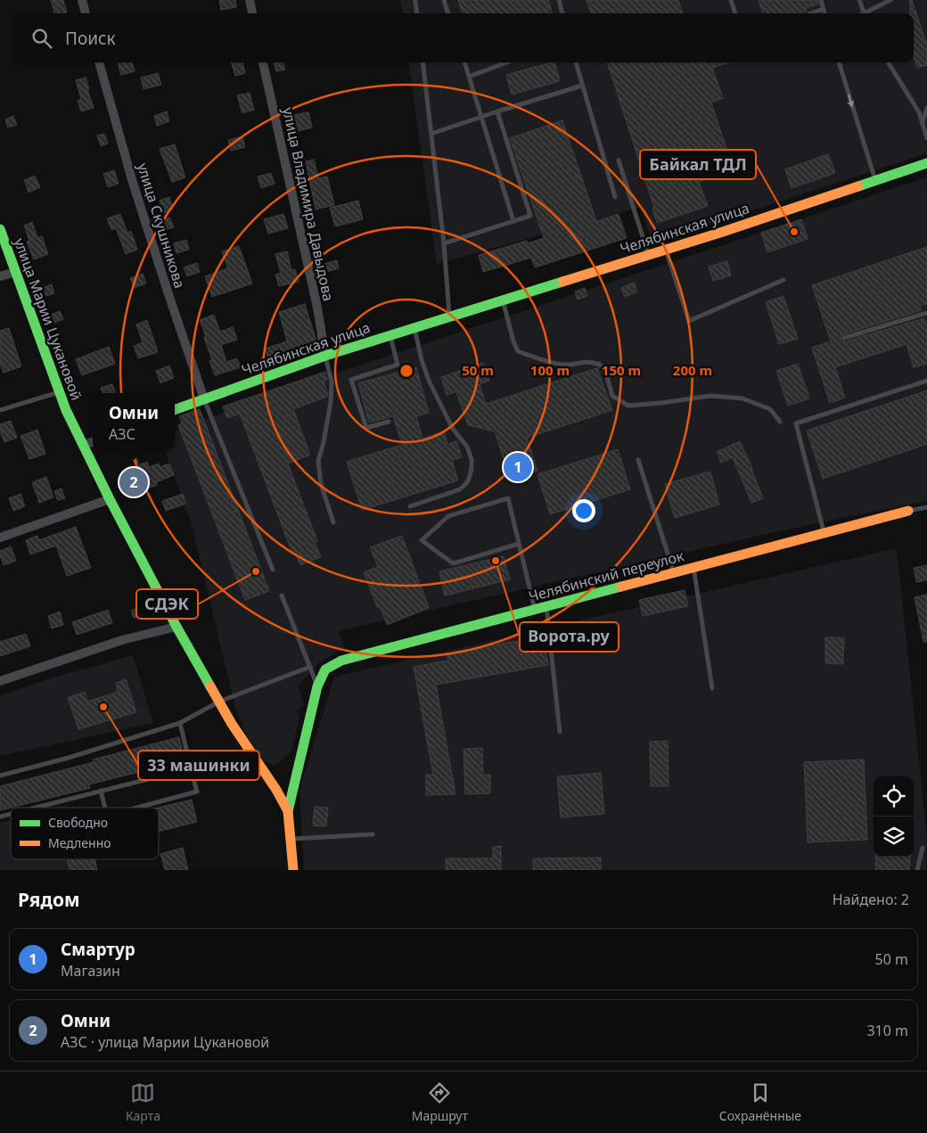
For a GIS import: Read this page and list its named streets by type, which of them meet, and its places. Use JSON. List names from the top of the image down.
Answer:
{
  "streets": {
    "street": [
      "улица Владимира Давыдова",
      "улица Скушникова",
      "Челябинская улица",
      "улица Марии Цукановой",
      "Челябинский переулок"
    ]
  },
  "crossings": [
    ["улица Владимира Давыдова", "Челябинская улица"],
    ["улица Скушникова", "Челябинская улица"],
    ["улица Марии Цукановой", "Челябинский переулок"]
  ],
  "places": [
    "Байкал ТДЛ",
    "Ворота.ру",
    "СДЭК",
    "33 машинки"
  ],
  "legend": ["Свободно", "Медленно"],
  "page": {
    "search": "Поиск",
    "popup": ["Омни", "АЗС"],
    "pins": ["1", "2"],
    "heading": ["Рядом", "Найдено: 2"],
    "list": [
      {
        "mark": "1",
        "name": "Смартур",
        "note": "Магазин",
        "value": "50 m"
      },
      {
        "mark": "2",
        "name": "Омни",
        "note": "АЗС · улица Марии Цукановой",
        "value": "310 m"
      }
    ],
    "nav": ["Карта", "Маршрут", "Сохранённые"]
  },
  "rings": [
    "50 m",
    "100 m",
    "150 m",
    "200 m"
  ]
}
